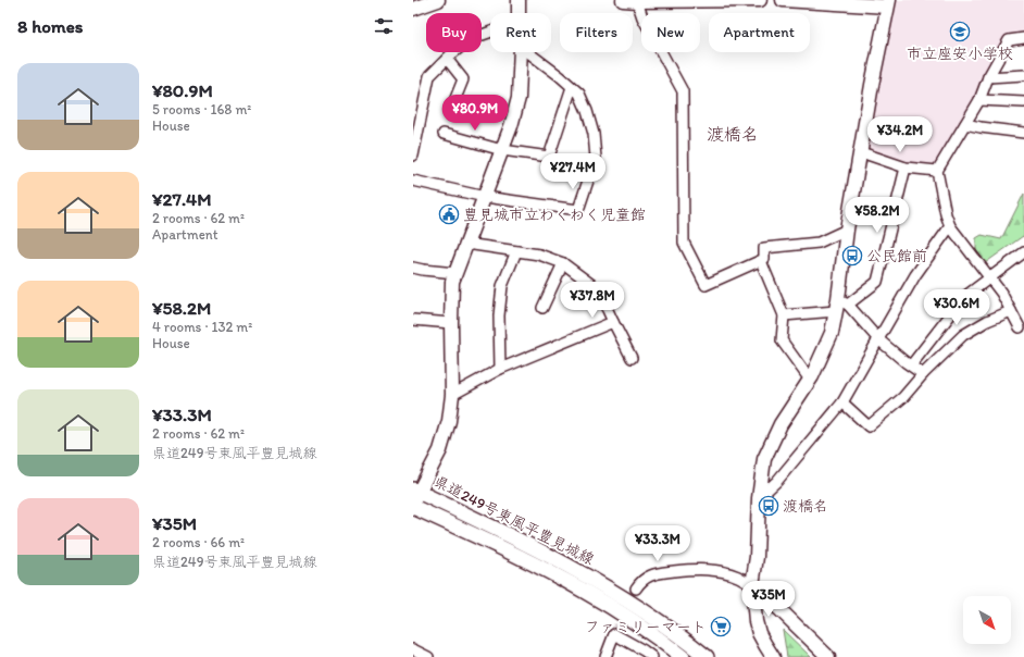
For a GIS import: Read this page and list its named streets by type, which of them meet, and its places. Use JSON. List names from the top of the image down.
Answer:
{
  "streets": {
    "main road": ["県道249号東風平豊見城線"]
  },
  "districts": ["渡橋名"],
  "places": {
    "school or university": ["市立座安小学校"],
    "public building": ["豊見城市立わくわく児童館"],
    "bus stop": ["公民館前", "渡橋名"],
    "supermarket": ["ファミリーマート"]
  },
  "north": "bottom right",
  "page": {
    "heading": "8 homes",
    "chip": [
      "Buy",
      "Rent",
      "Filters",
      "New",
      "Apartment"
    ],
    "list": [
      {
        "name": "¥80.9M",
        "note": "5 rooms · 168 m² · House"
      },
      {
        "name": "¥27.4M",
        "note": "2 rooms · 62 m² · Apartment"
      },
      {
        "name": "¥58.2M",
        "note": "4 rooms · 132 m² · House"
      },
      {
        "name": "¥33.3M",
        "note": "2 rooms · 62 m² · 県道249号東風平豊見城線"
      },
      {
        "name": "¥35M",
        "note": "2 rooms · 66 m² · 県道249号東風平豊見城線"
      }
    ],
    "price": [
      "¥80.9M",
      "¥34.2M",
      "¥27.4M",
      "¥58.2M",
      "¥37.8M",
      "¥30.6M",
      "¥33.3M",
      "¥35M"
    ]
  }
}
